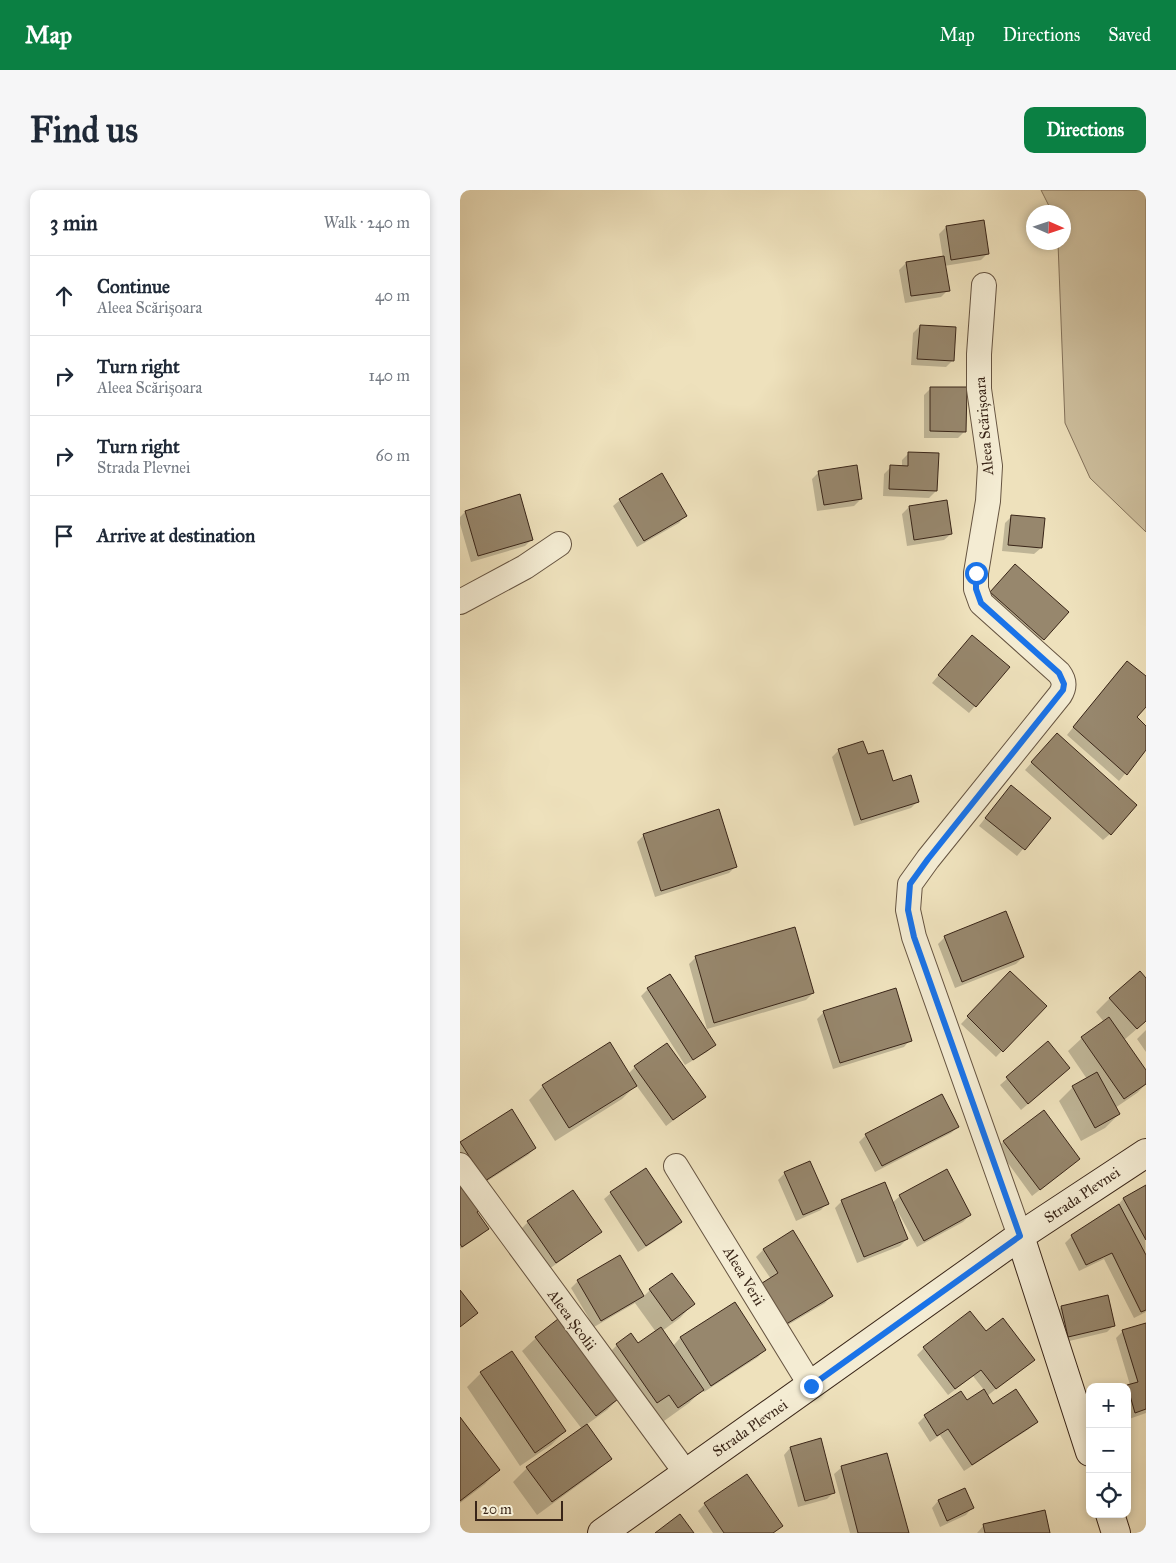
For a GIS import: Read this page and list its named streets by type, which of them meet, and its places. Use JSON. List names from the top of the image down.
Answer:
{
  "streets": {
    "main road": ["Strada Plevnei"],
    "street": ["Aleea Scărișoara", "Aleea Verii", "Aleea Școlii"]
  },
  "crossings": [
    ["Aleea Scărișoara", "Strada Plevnei"],
    ["Strada Plevnei", "Aleea Verii"],
    ["Strada Plevnei", "Aleea Școlii"]
  ],
  "scale_bar": "20 m",
  "north": "right",
  "page": {
    "header": "Map",
    "nav": ["Map", "Directions", "Saved"],
    "buttons": "Directions",
    "title": "Find us",
    "heading": ["3 min", "Walk · 240 m"],
    "list": [
      ["Continue", "Aleea Scărișoara", "40 m"],
      ["Turn right", "Aleea Scărișoara", "140 m"],
      ["Turn right", "Strada Plevnei", "60 m"],
      "Arrive at destination"
    ],
    "map_buttons": ["+", "−"],
    "scale": "20 m"
  }
}
